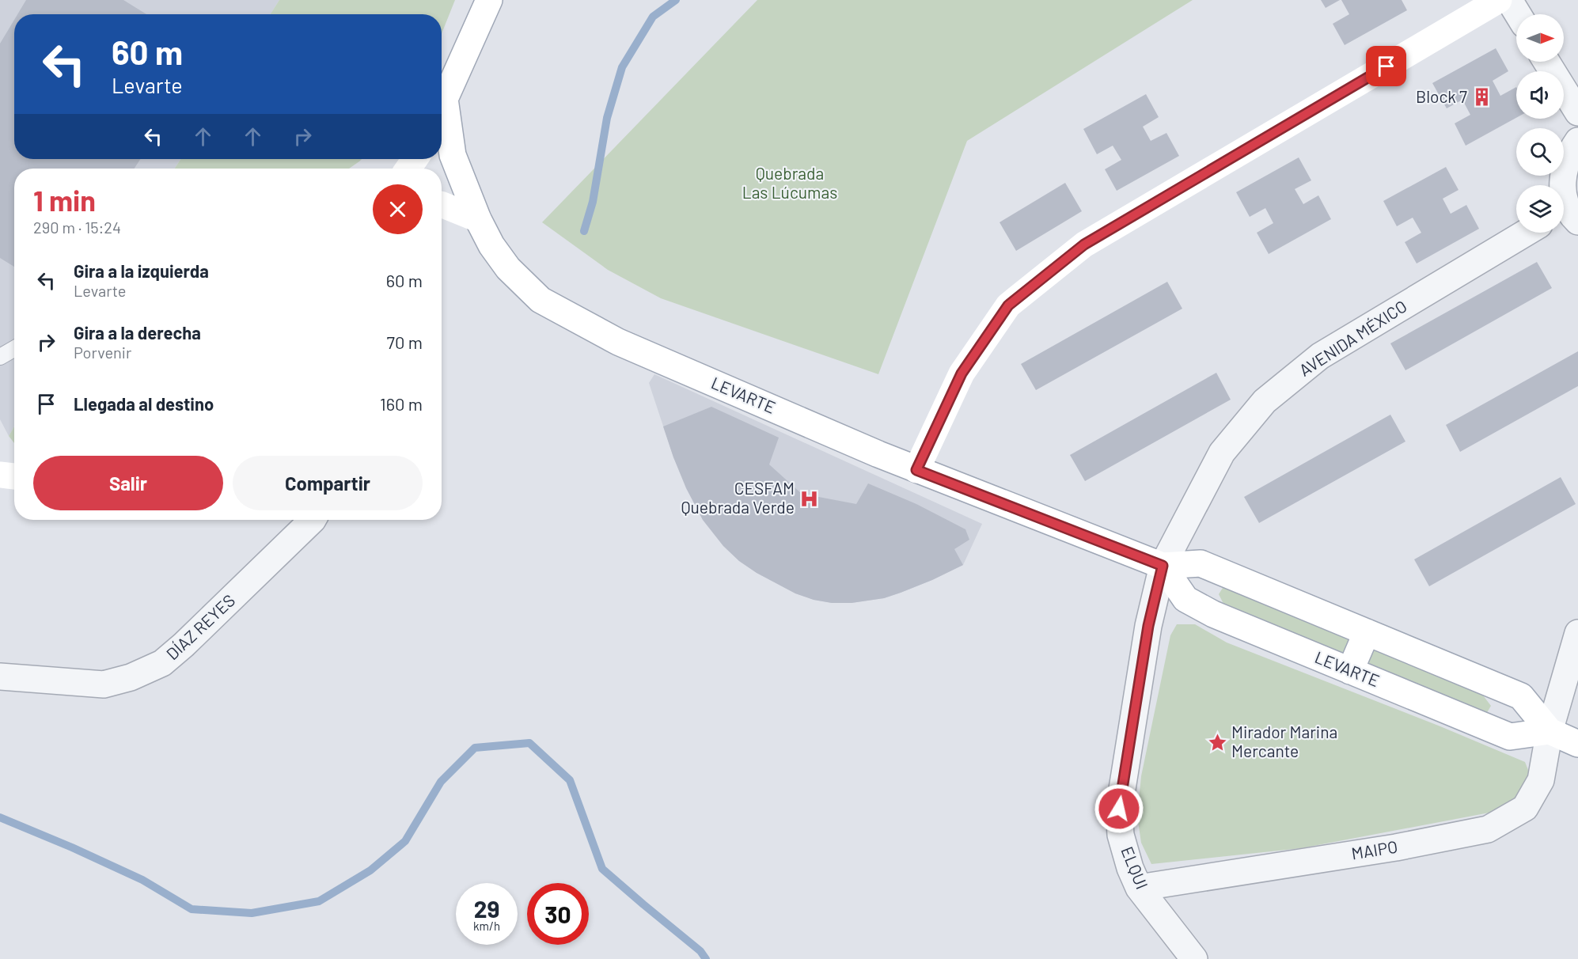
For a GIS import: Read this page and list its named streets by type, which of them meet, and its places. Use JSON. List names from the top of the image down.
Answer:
{
  "streets": {
    "main road": ["LEVARTE"],
    "street": [
      "AVENIDA MÉXICO",
      "DÍAZ REYES",
      "MAIPO",
      "ELQUI"
    ]
  },
  "crossings": [
    ["AVENIDA MÉXICO", "LEVARTE"],
    ["AVENIDA MÉXICO", "ELQUI"],
    ["LEVARTE", "MAIPO"],
    ["LEVARTE", "ELQUI"],
    ["MAIPO", "ELQUI"]
  ],
  "parks": ["Quebrada Las Lúcumas"],
  "places": {
    "building": ["Block 7"],
    "hospital": ["CESFAM Quebrada Verde"],
    "place": ["Mirador Marina Mercante"]
  },
  "north": "right",
  "page": {
    "turn": ["60 m", "Levarte"],
    "heading": ["1 min", "290 m · 15:24"],
    "list": [
      {
        "name": "Gira a la izquierda",
        "note": "Levarte",
        "value": "60 m"
      },
      {
        "name": "Gira a la derecha",
        "note": "Porvenir",
        "value": "70 m"
      },
      {
        "name": "Llegada al destino",
        "value": "160 m"
      }
    ],
    "buttons": ["Salir", "Compartir"],
    "speed": "29 km/h",
    "limit": "30"
  }
}
